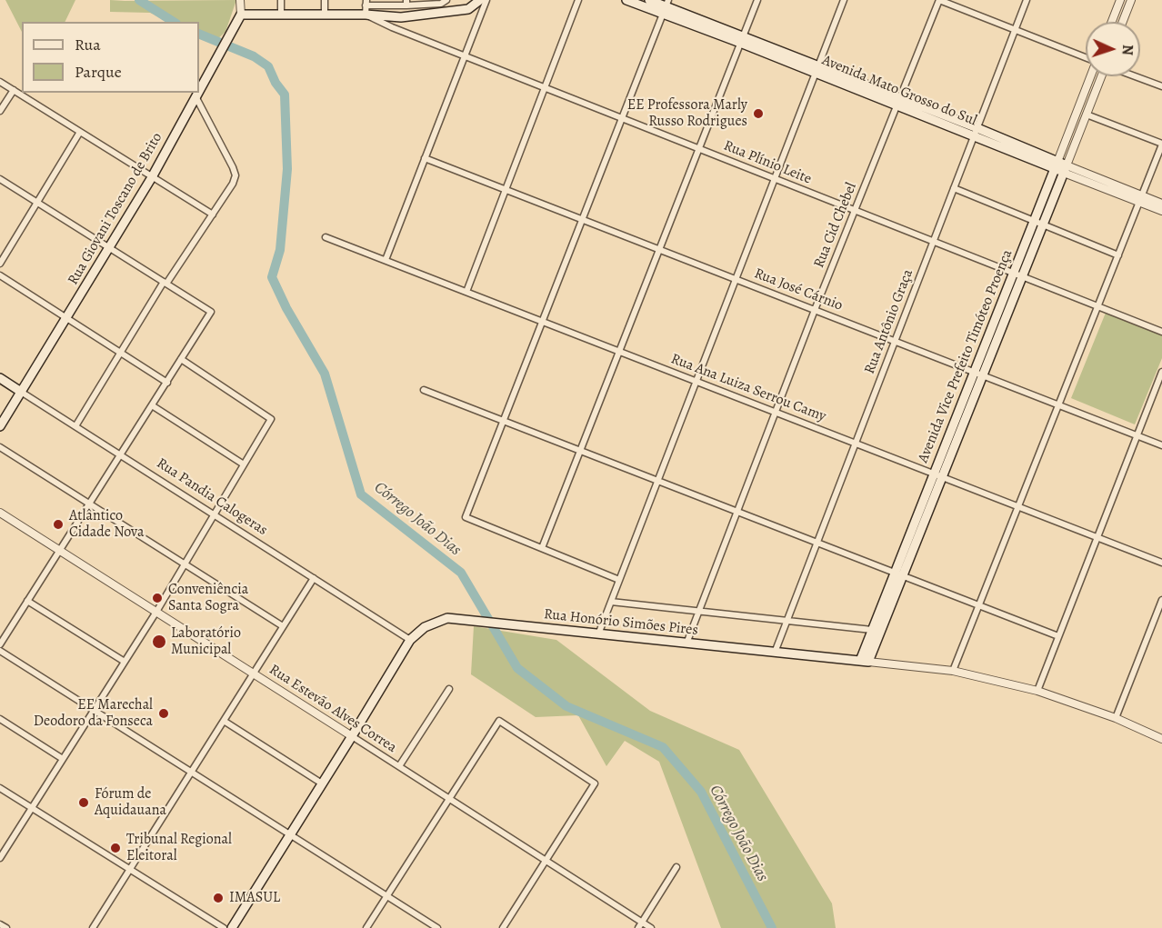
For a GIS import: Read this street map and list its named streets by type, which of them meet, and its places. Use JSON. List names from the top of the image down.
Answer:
{
  "streets": {
    "main road": [
      "Avenida Mato Grosso do Sul",
      "Rua Giovani Toscano de Brito",
      "Avenida Vice Prefeito Timóteo Proença",
      "Rua Pandia Calogeras",
      "Rua Honório Simões Pires"
    ],
    "street": [
      "Rua Plínio Leite",
      "Rua Cid Chebel",
      "Rua José Cárnio",
      "Rua Antônio Graça",
      "Rua Ana Luiza Serrou Camy",
      "Rua Estevão Alves Correa"
    ]
  },
  "crossings": [
    ["Avenida Mato Grosso do Sul", "Rua Cid Chebel"],
    ["Avenida Mato Grosso do Sul", "Rua Antônio Graça"],
    ["Avenida Mato Grosso do Sul", "Avenida Vice Prefeito Timóteo Proença"],
    ["Rua Plínio Leite", "Rua Cid Chebel"],
    ["Rua Plínio Leite", "Rua Antônio Graça"],
    ["Rua Plínio Leite", "Avenida Vice Prefeito Timóteo Proença"],
    ["Rua Giovani Toscano de Brito", "Rua Pandia Calogeras"],
    ["Rua Cid Chebel", "Rua José Cárnio"],
    ["Rua Cid Chebel", "Rua Ana Luiza Serrou Camy"],
    ["Rua Cid Chebel", "Rua Honório Simões Pires"],
    ["Rua José Cárnio", "Rua Antônio Graça"],
    ["Rua José Cárnio", "Avenida Vice Prefeito Timóteo Proença"],
    ["Rua Antônio Graça", "Rua Ana Luiza Serrou Camy"],
    ["Rua Antônio Graça", "Rua Honório Simões Pires"],
    ["Avenida Vice Prefeito Timóteo Proença", "Rua Ana Luiza Serrou Camy"],
    ["Avenida Vice Prefeito Timóteo Proença", "Rua Honório Simões Pires"],
    ["Rua Pandia Calogeras", "Rua Honório Simões Pires"],
    ["Rua Honório Simões Pires", "Rua Estevão Alves Correa"]
  ],
  "water": ["Córrego João Dias"],
  "places": [
    "EE Professora Marly Russo Rodrigues",
    "Atlântico Cidade Nova",
    "Conveniência Santa Sogra",
    "Laboratório Municipal",
    "EE Marechal Deodoro da Fonseca",
    "Fórum de Aquidauana",
    "Tribunal Regional Eleitoral",
    "IMASUL"
  ],
  "legend": ["Rua", "Parque"],
  "north": "right"
}
